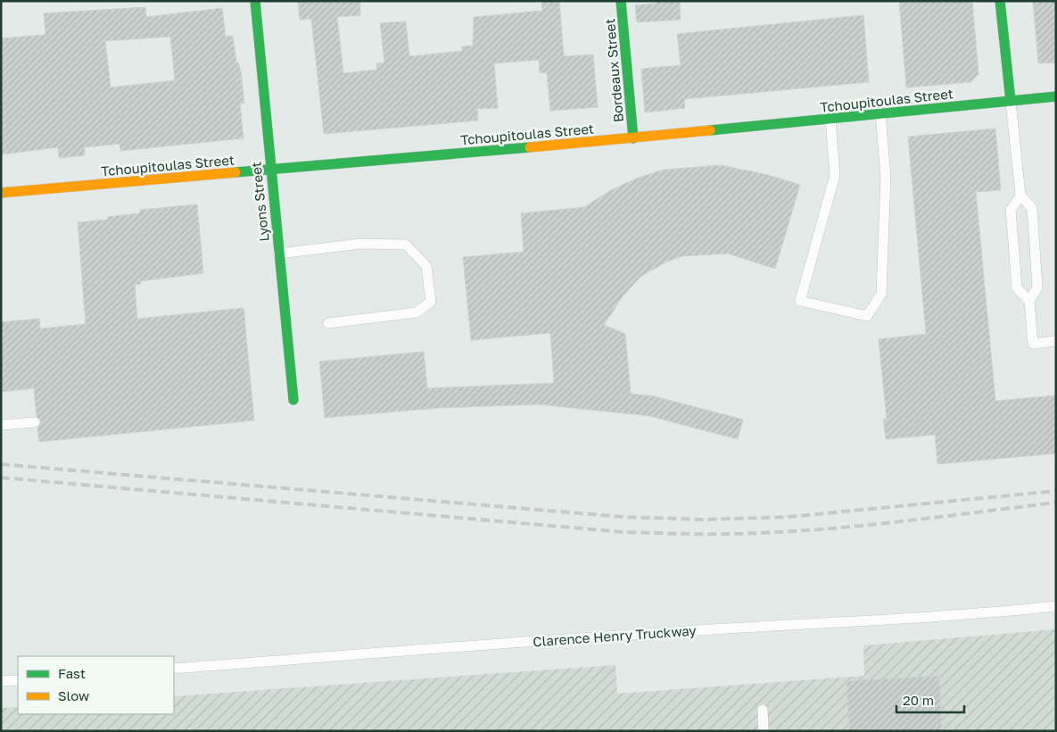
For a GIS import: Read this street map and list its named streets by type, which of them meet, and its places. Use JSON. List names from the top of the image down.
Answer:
{
  "streets": {
    "street": ["Bordeaux Street", "Tchoupitoulas Street", "Lyons Street"],
    "lane": ["Clarence Henry Truckway"]
  },
  "crossings": [
    ["Bordeaux Street", "Tchoupitoulas Street"],
    ["Tchoupitoulas Street", "Lyons Street"]
  ],
  "legend": ["Fast", "Slow"],
  "scale_bar": "20 m"
}
